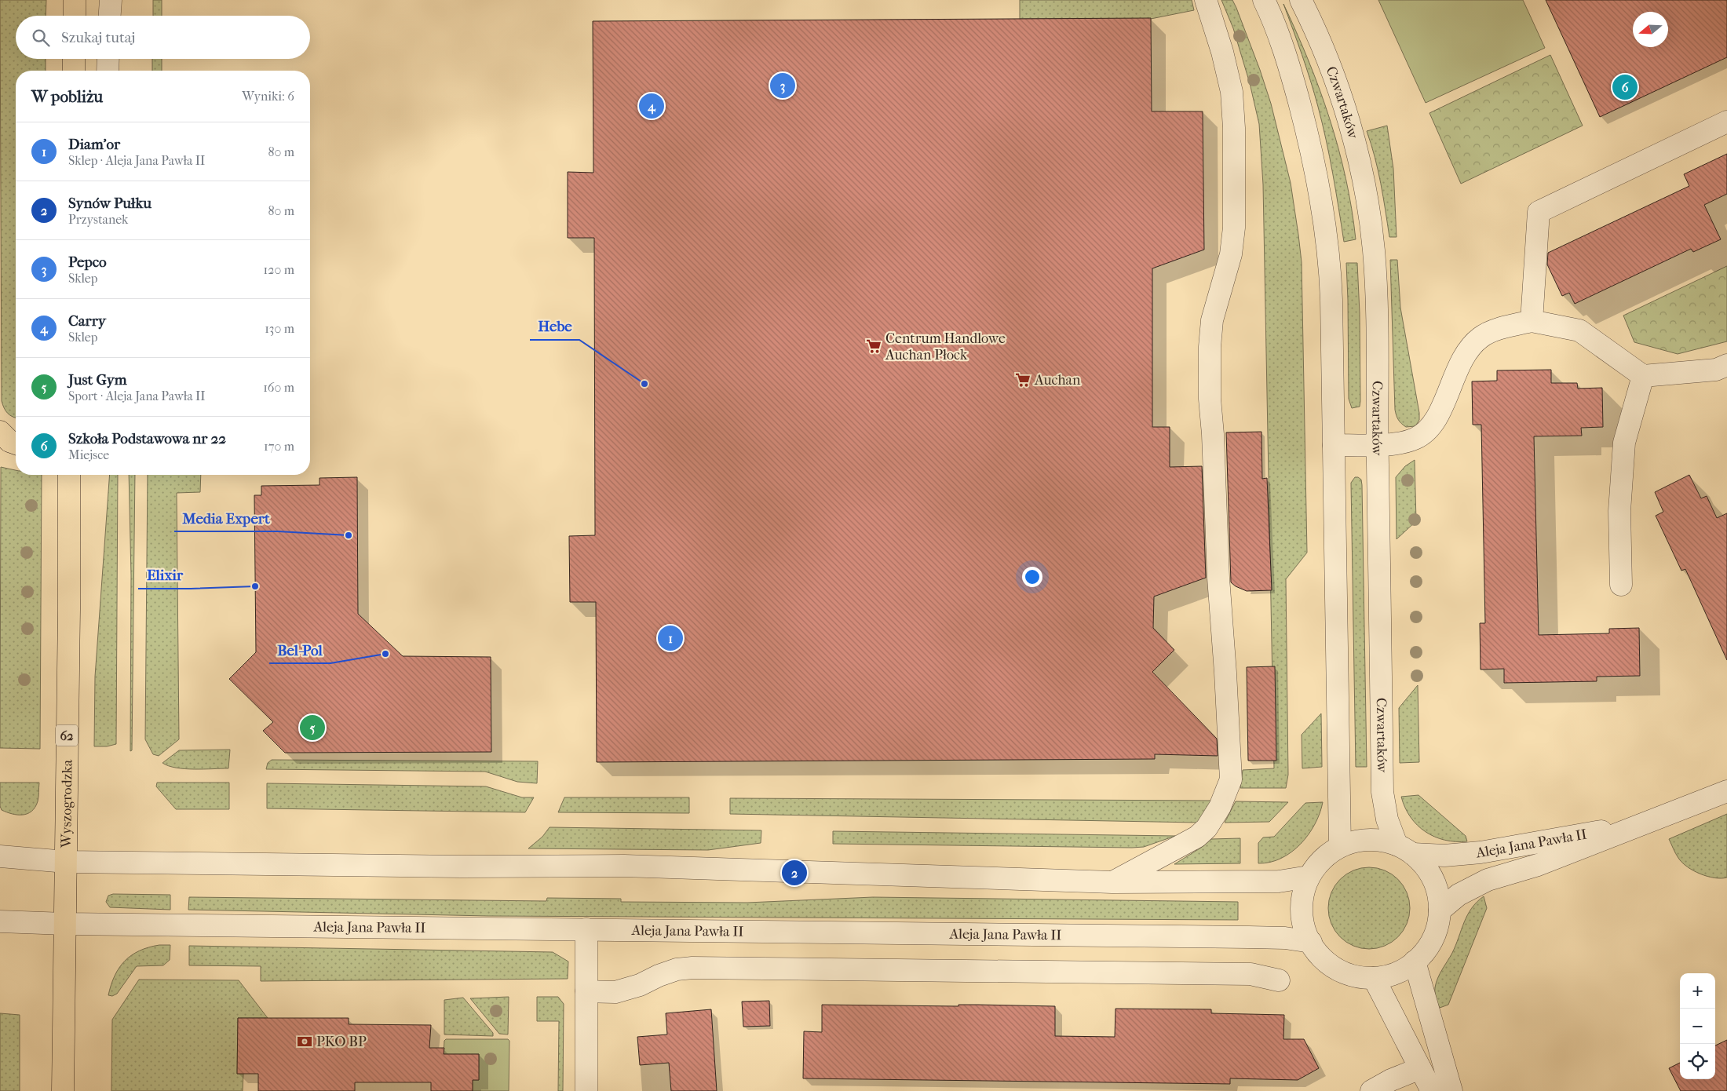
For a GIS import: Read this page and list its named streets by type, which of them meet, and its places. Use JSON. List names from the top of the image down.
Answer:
{
  "streets": {
    "main road": ["62", "Wyszogrodzka"],
    "street": ["Czwartaków", "Aleja Jana Pawła II"]
  },
  "crossings": [
    ["Czwartaków", "Aleja Jana Pawła II"],
    ["Wyszogrodzka", "Aleja Jana Pawła II"]
  ],
  "places": {
    "supermarket": ["Centrum Handlowe Auchan Płock", "Auchan"],
    "other": [
      "Hebe",
      "Media Expert",
      "Elixir",
      "Bel-Pol"
    ],
    "bank": ["PKO BP"]
  },
  "north": "left",
  "page": {
    "search": "Szukaj tutaj",
    "heading": ["W pobliżu", "Wyniki: 6"],
    "pins": [
      "3",
      "6",
      "4",
      "1",
      "5",
      "2"
    ],
    "list": [
      {
        "mark": "1",
        "name": "Diam'or",
        "note": "Sklep · Aleja Jana Pawła II",
        "value": "80 m"
      },
      {
        "mark": "2",
        "name": "Synów Pułku",
        "note": "Przystanek",
        "value": "80 m"
      },
      {
        "mark": "3",
        "name": "Pepco",
        "note": "Sklep",
        "value": "120 m"
      },
      {
        "mark": "4",
        "name": "Carry",
        "note": "Sklep",
        "value": "130 m"
      },
      {
        "mark": "5",
        "name": "Just Gym",
        "note": "Sport · Aleja Jana Pawła II",
        "value": "160 m"
      },
      {
        "mark": "6",
        "name": "Szkoła Podstawowa nr 22",
        "note": "Miejsce",
        "value": "170 m"
      }
    ],
    "map_buttons": ["+", "−"]
  }
}
